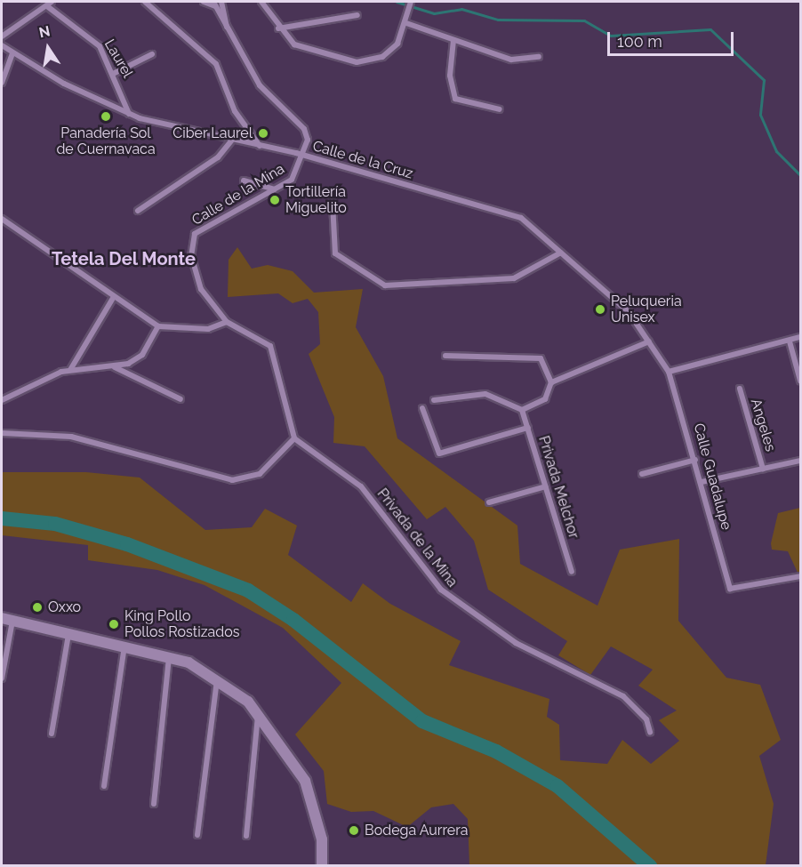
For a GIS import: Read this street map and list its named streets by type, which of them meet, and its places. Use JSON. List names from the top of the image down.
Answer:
{
  "streets": {
    "street": [
      "Laurel",
      "Calle de la Cruz",
      "Calle de la Mina",
      "Angeles",
      "Calle Guadalupe",
      "Privada Melchor",
      "Privada de la Mina"
    ]
  },
  "crossings": [
    ["Laurel", "Calle de la Cruz"],
    ["Calle de la Cruz", "Calle de la Mina"],
    ["Calle de la Cruz", "Calle Guadalupe"],
    ["Calle de la Mina", "Privada de la Mina"]
  ],
  "districts": ["Tetela Del Monte"],
  "places": [
    "Panadería Sol de Cuernavaca",
    "Ciber Laurel",
    "Tortillería Miguelito",
    "Peluqueria Unisex",
    "Oxxo",
    "King Pollo Pollos Rostizados",
    "Bodega Aurrera"
  ],
  "scale_bar": "100 m",
  "north": "top"
}
